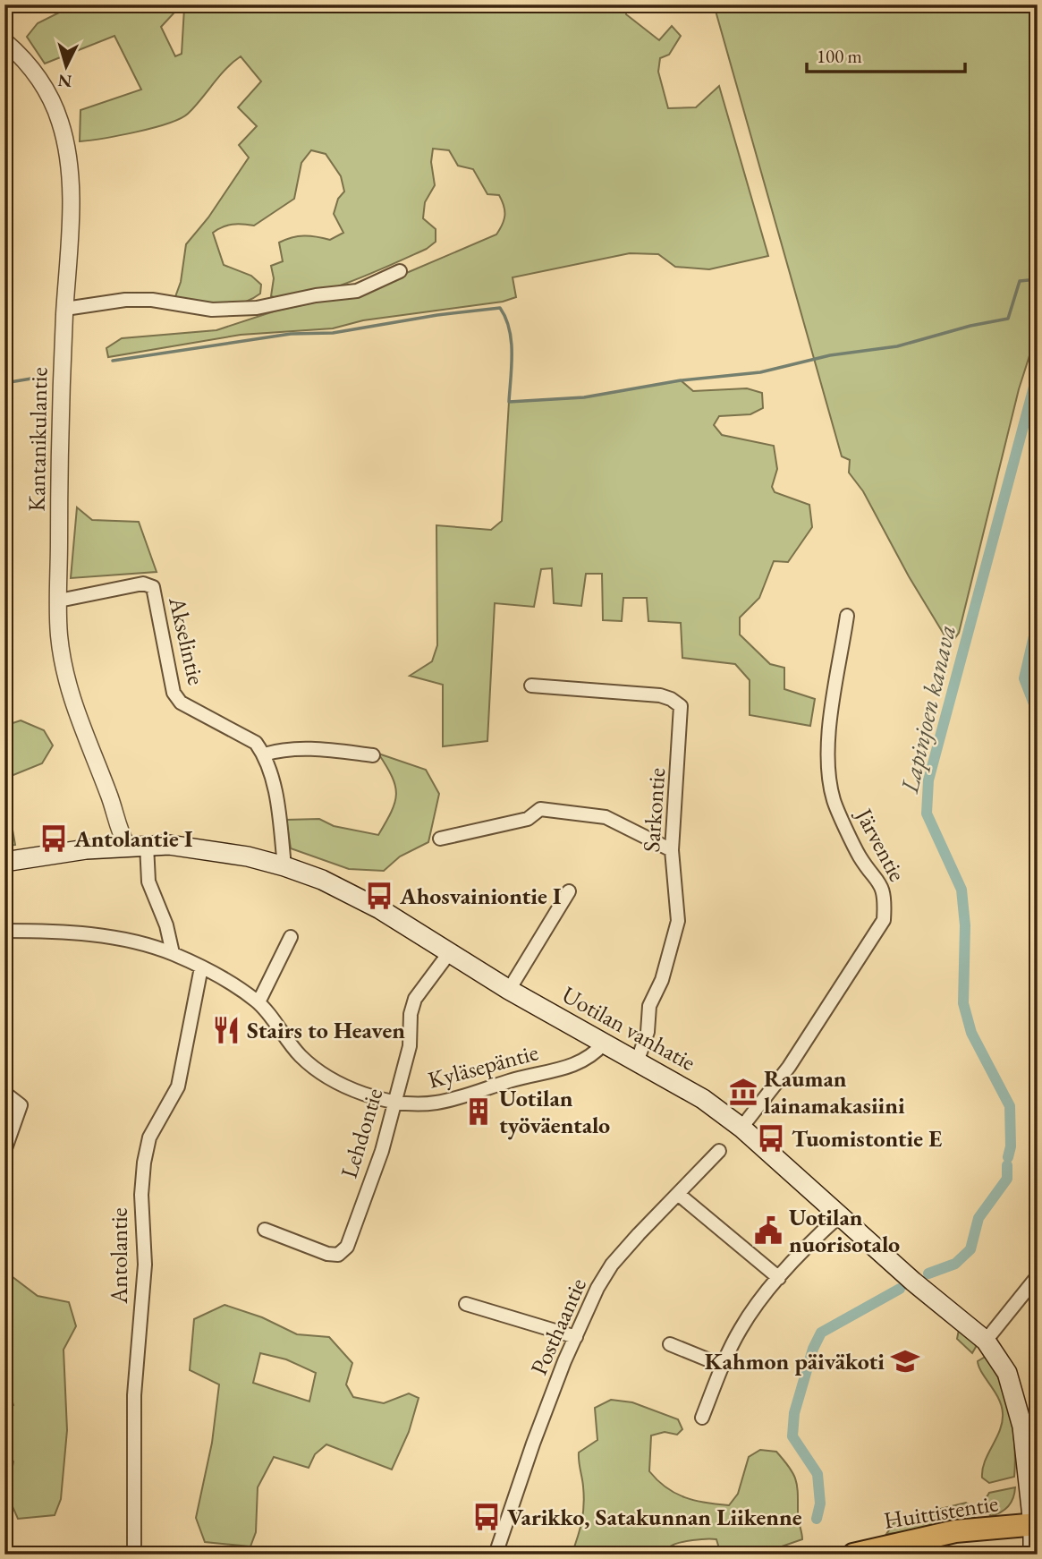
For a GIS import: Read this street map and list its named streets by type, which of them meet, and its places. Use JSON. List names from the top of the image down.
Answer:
{
  "streets": {
    "highway": ["Huittistentie"],
    "main road": ["Uotilan vanhatie"],
    "street": [
      "Kantanikulantie",
      "Akselintie",
      "Sarkontie",
      "Järventie",
      "Kyläsepäntie",
      "Lehdontie",
      "Antolantie",
      "Posthaantie"
    ]
  },
  "crossings": [
    ["Kantanikulantie", "Akselintie"],
    ["Kantanikulantie", "Uotilan vanhatie"],
    ["Sarkontie", "Uotilan vanhatie"],
    ["Järventie", "Uotilan vanhatie"],
    ["Uotilan vanhatie", "Kyläsepäntie"],
    ["Uotilan vanhatie", "Lehdontie"],
    ["Uotilan vanhatie", "Huittistentie"],
    ["Kyläsepäntie", "Lehdontie"],
    ["Kyläsepäntie", "Antolantie"]
  ],
  "water": ["Lapinjoen kanava"],
  "places": {
    "bus stop": [
      "Antolantie I",
      "Ahosvainiontie I",
      "Tuomistontie E",
      "Varikko, Satakunnan Liikenne"
    ],
    "restaurant": ["Stairs to Heaven"],
    "museum": ["Rauman lainamakasiini"],
    "building": ["Uotilan työväentalo"],
    "public building": ["Uotilan nuorisotalo"],
    "school or university": ["Kahmon päiväkoti"]
  },
  "scale_bar": "100 m",
  "north": "bottom"
}
